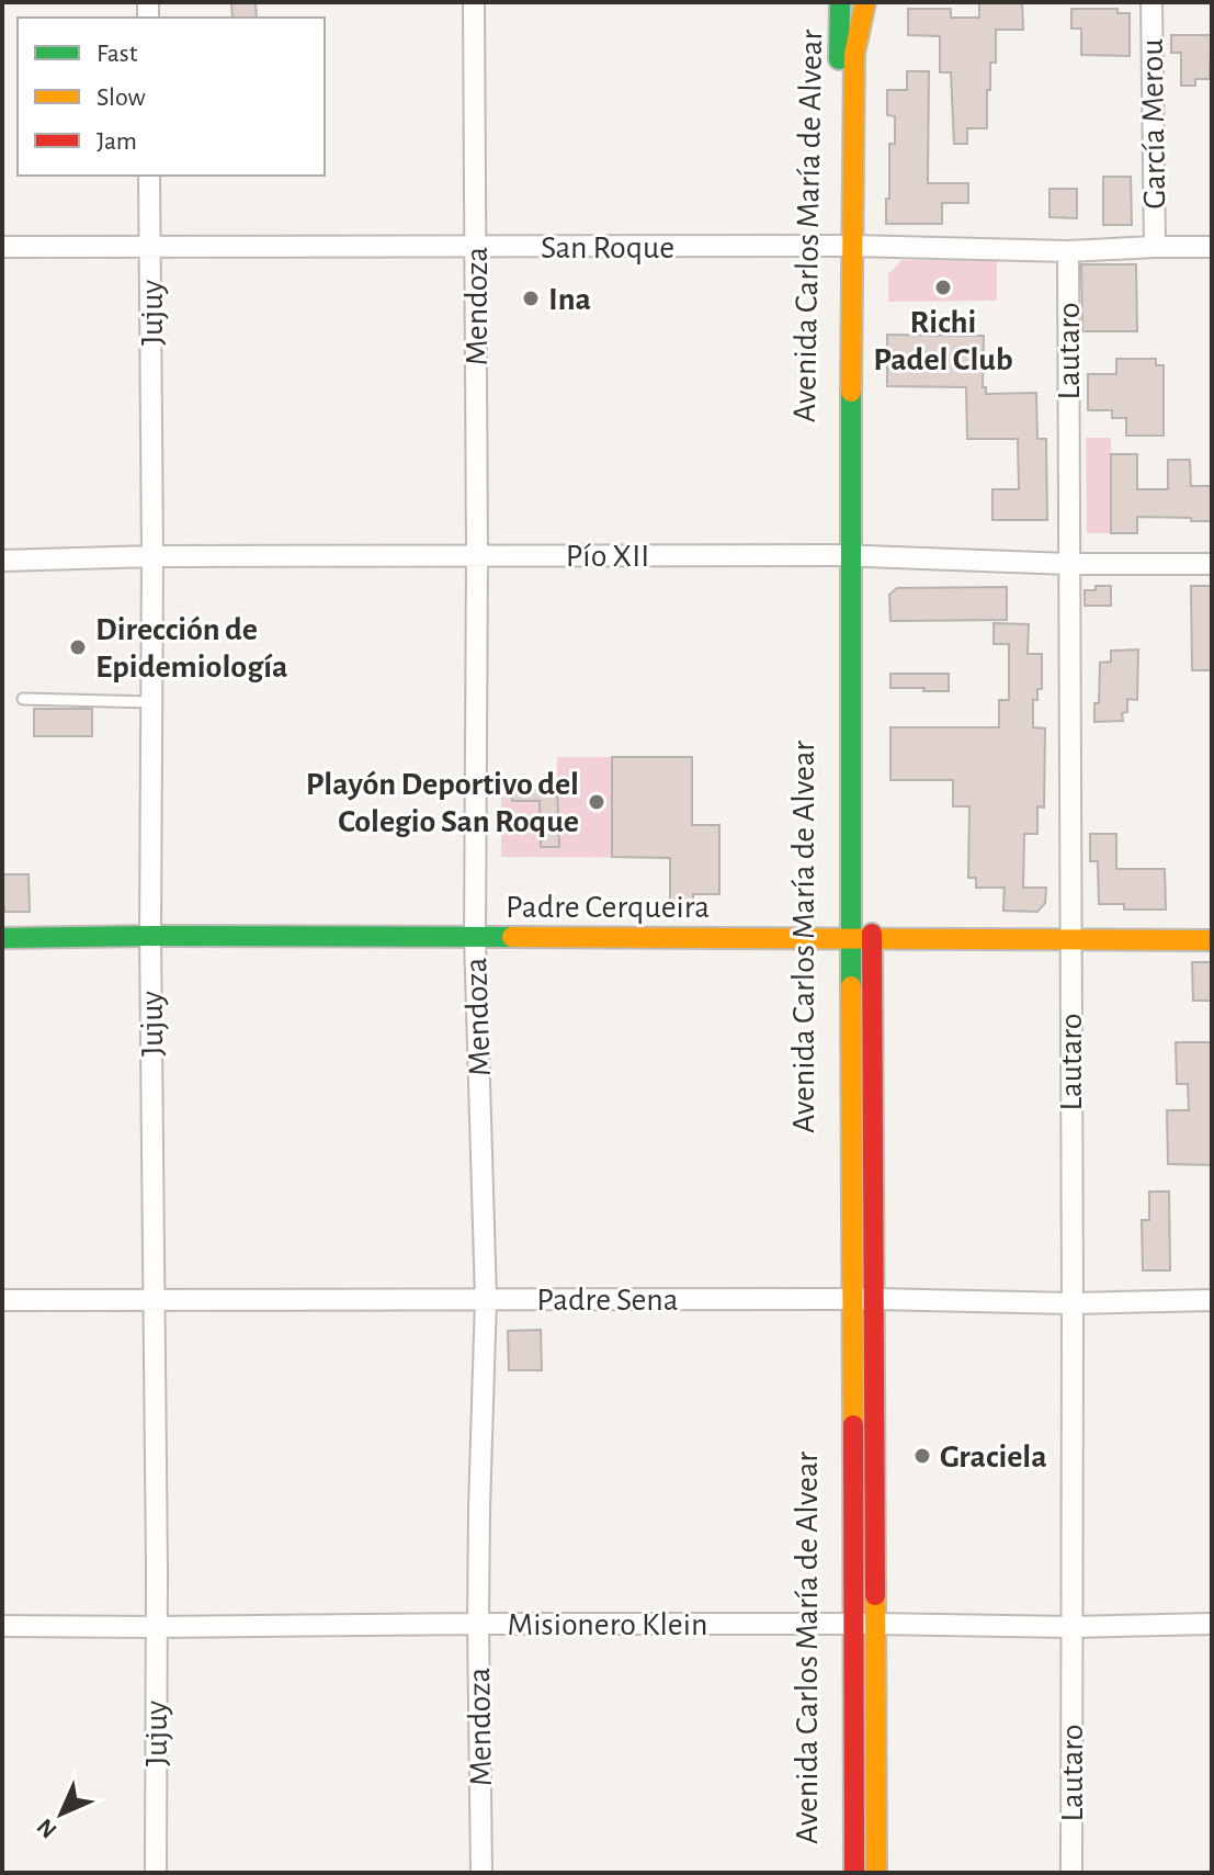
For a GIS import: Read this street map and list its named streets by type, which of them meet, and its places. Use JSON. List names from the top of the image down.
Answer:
{
  "streets": {
    "main road": ["Avenida Carlos María de Alvear", "Padre Cerqueira"],
    "street": [
      "García Merou",
      "San Roque",
      "Mendoza",
      "Jujuy",
      "Lautaro",
      "Pío XII",
      "Padre Sena",
      "Misionero Klein"
    ]
  },
  "crossings": [
    ["García Merou", "San Roque"],
    ["Avenida Carlos María de Alvear", "San Roque"],
    ["Avenida Carlos María de Alvear", "Pío XII"],
    ["Avenida Carlos María de Alvear", "Padre Cerqueira"],
    ["Avenida Carlos María de Alvear", "Padre Sena"],
    ["Avenida Carlos María de Alvear", "Misionero Klein"],
    ["San Roque", "Mendoza"],
    ["San Roque", "Jujuy"],
    ["San Roque", "Lautaro"],
    ["Mendoza", "Pío XII"],
    ["Mendoza", "Padre Cerqueira"],
    ["Mendoza", "Padre Sena"],
    ["Mendoza", "Misionero Klein"],
    ["Jujuy", "Pío XII"],
    ["Jujuy", "Padre Cerqueira"],
    ["Jujuy", "Padre Sena"],
    ["Jujuy", "Misionero Klein"],
    ["Lautaro", "Pío XII"],
    ["Lautaro", "Padre Cerqueira"],
    ["Lautaro", "Padre Sena"],
    ["Lautaro", "Misionero Klein"]
  ],
  "places": [
    "Richi Padel Club",
    "Ina",
    "Dirección de Epidemiología",
    "Playón Deportivo del Colegio San Roque",
    "Graciela"
  ],
  "legend": ["Fast", "Slow", "Jam"],
  "north": "bottom left"
}
